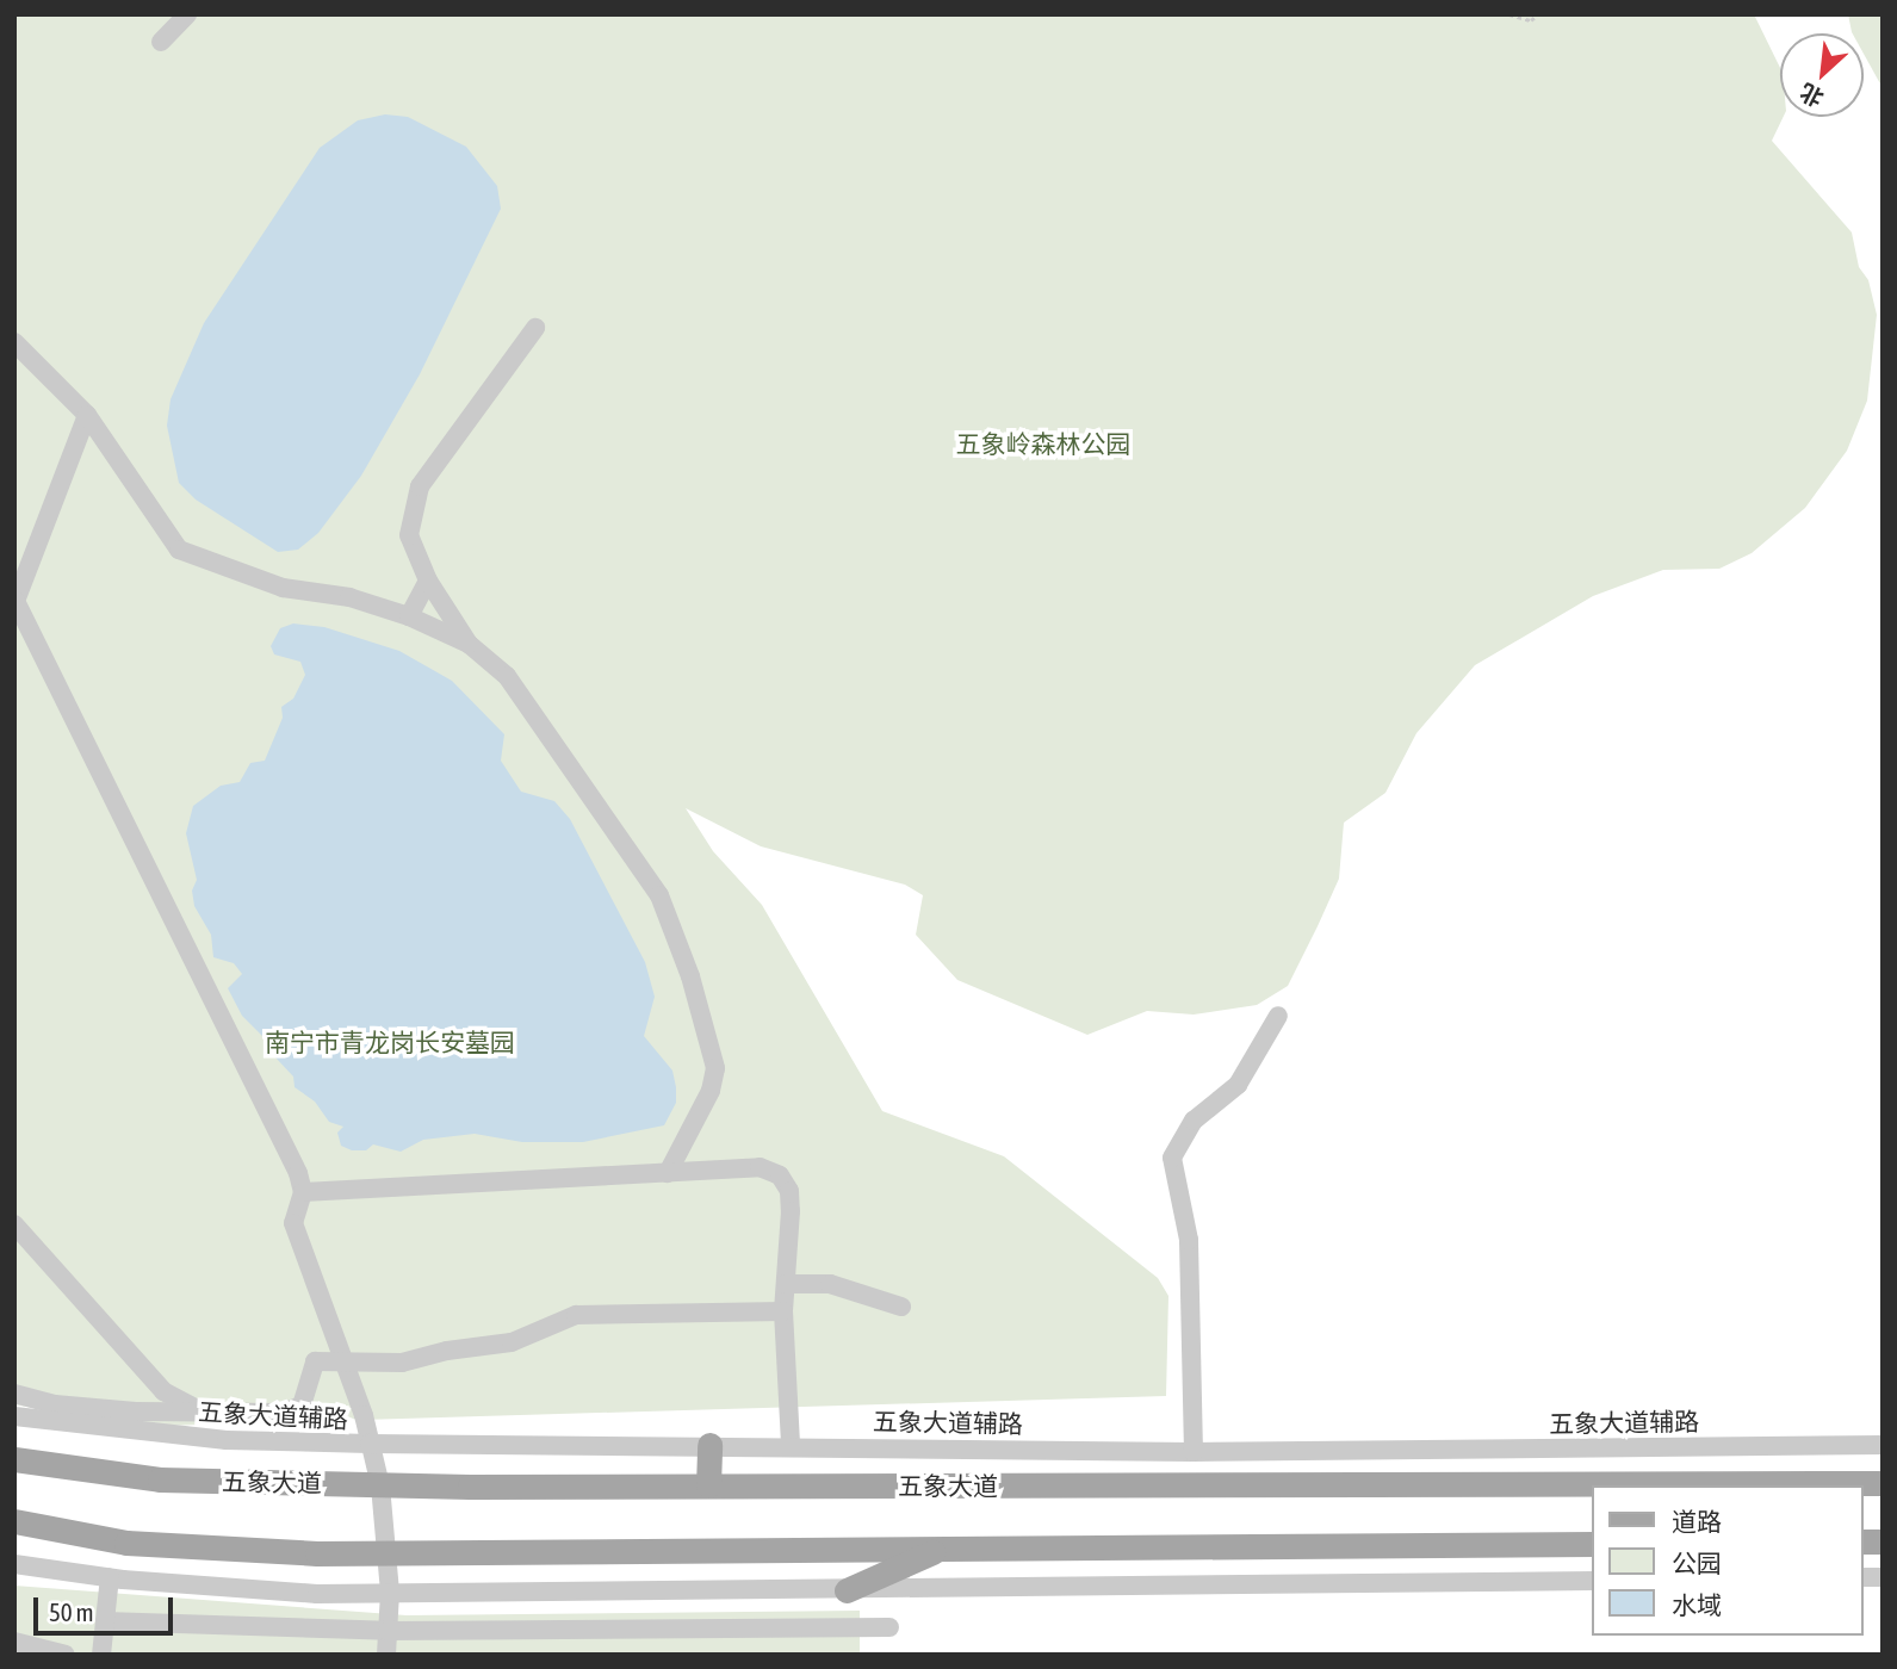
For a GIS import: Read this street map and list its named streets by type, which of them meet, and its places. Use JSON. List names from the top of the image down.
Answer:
{
  "streets": {
    "main road": ["五象大道"],
    "street": ["五象大道辅路"]
  },
  "parks": ["五象岭森林公园", "南宁市青龙岗长安墓园"],
  "legend": ["道路", "公园", "水域"],
  "scale_bar": "50 m",
  "north": "bottom left"
}
